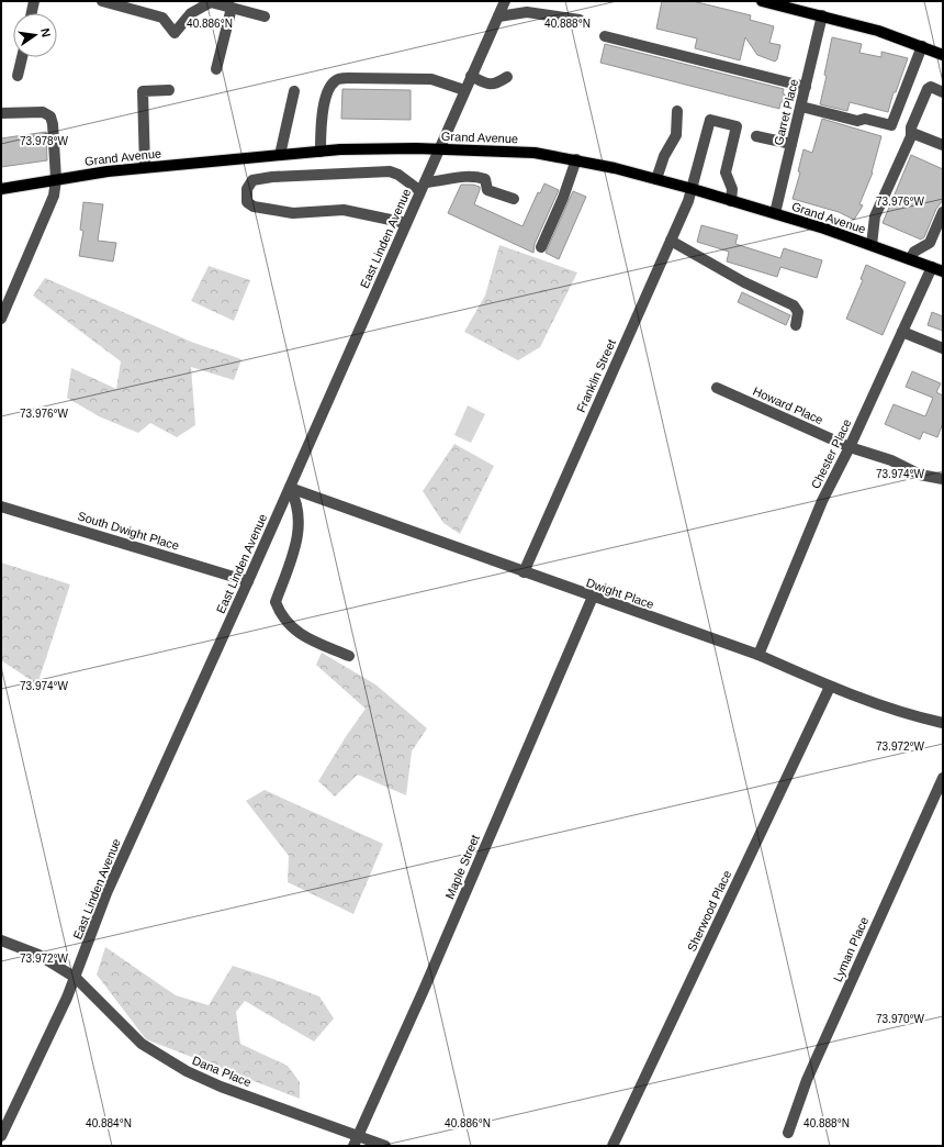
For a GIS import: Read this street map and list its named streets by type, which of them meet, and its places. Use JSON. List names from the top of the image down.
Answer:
{
  "streets": {
    "main road": ["Grand Avenue"],
    "street": [
      "Garret Place",
      "East Linden Avenue",
      "Franklin Street",
      "Howard Place",
      "Chester Place",
      "South Dwight Place",
      "Dwight Place",
      "Maple Street",
      "Sherwood Place",
      "Lyman Place",
      "Dana Place"
    ]
  },
  "crossings": [
    ["Garret Place", "Grand Avenue"],
    ["Grand Avenue", "East Linden Avenue"],
    ["Grand Avenue", "Franklin Street"],
    ["Grand Avenue", "Chester Place"],
    ["East Linden Avenue", "South Dwight Place"],
    ["East Linden Avenue", "Dwight Place"],
    ["East Linden Avenue", "Dana Place"],
    ["Franklin Street", "Dwight Place"],
    ["Howard Place", "Chester Place"],
    ["Chester Place", "Dwight Place"],
    ["Dwight Place", "Maple Street"],
    ["Dwight Place", "Sherwood Place"],
    ["Maple Street", "Dana Place"]
  ],
  "north": "right",
  "coordinates": [
    "40.886°N",
    "40.888°N",
    "73.978°W",
    "73.976°W",
    "73.974°W",
    "73.972°W",
    "73.970°W",
    "40.884°N"
  ]
}
